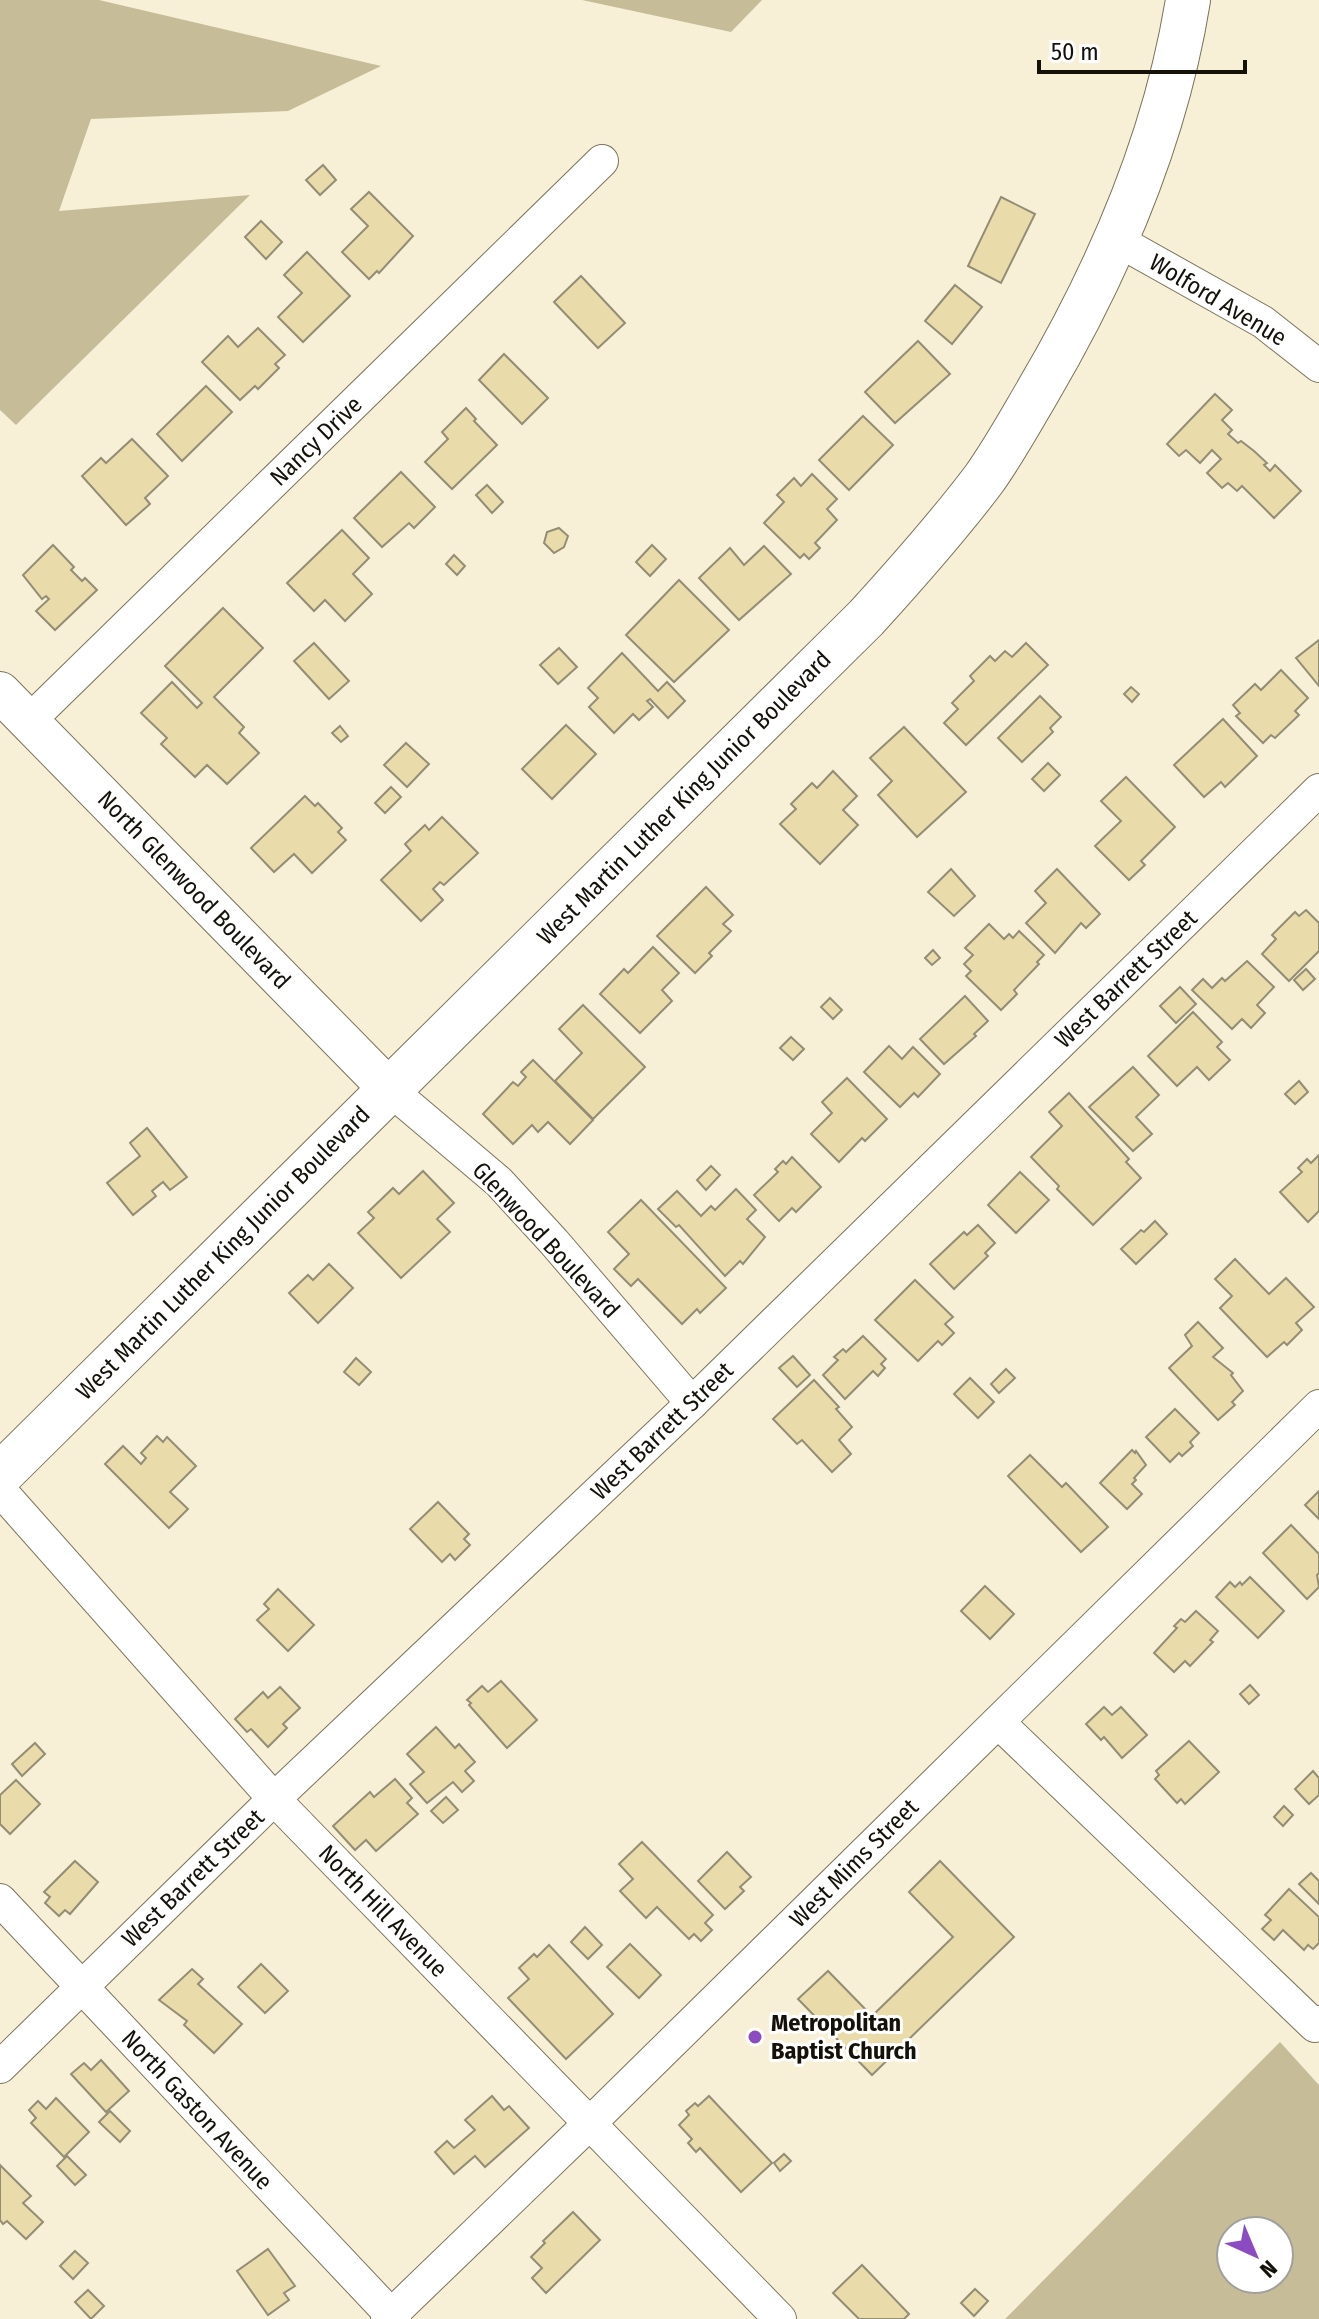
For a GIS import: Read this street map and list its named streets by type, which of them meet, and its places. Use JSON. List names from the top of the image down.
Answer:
{
  "streets": {
    "main road": ["West Martin Luther King Junior Boulevard"],
    "street": [
      "Wolford Avenue",
      "Nancy Drive",
      "North Glenwood Boulevard",
      "West Barrett Street",
      "Glenwood Boulevard",
      "West Mims Street",
      "North Hill Avenue",
      "North Gaston Avenue"
    ]
  },
  "crossings": [
    ["Wolford Avenue", "West Martin Luther King Junior Boulevard"],
    ["Nancy Drive", "North Glenwood Boulevard"],
    ["West Martin Luther King Junior Boulevard", "North Glenwood Boulevard"],
    ["West Martin Luther King Junior Boulevard", "Glenwood Boulevard"],
    ["North Glenwood Boulevard", "Glenwood Boulevard"],
    ["West Barrett Street", "Glenwood Boulevard"],
    ["West Barrett Street", "North Hill Avenue"],
    ["West Barrett Street", "North Gaston Avenue"],
    ["West Mims Street", "North Hill Avenue"],
    ["West Mims Street", "North Gaston Avenue"]
  ],
  "places": ["Metropolitan Baptist Church"],
  "scale_bar": "50 m",
  "north": "bottom right"
}
